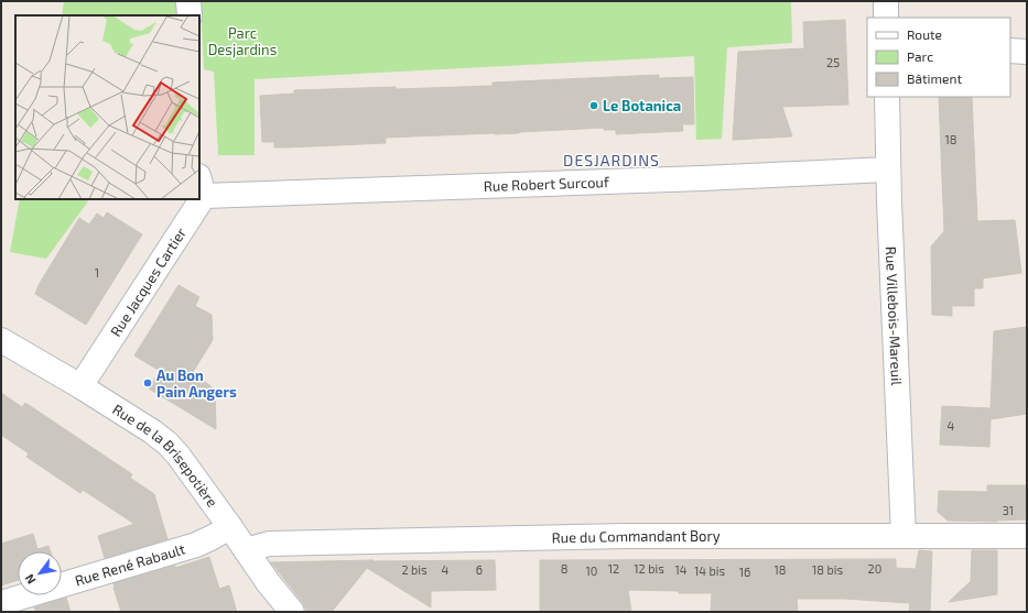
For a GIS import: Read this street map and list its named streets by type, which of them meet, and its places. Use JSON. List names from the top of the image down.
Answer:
{
  "streets": {
    "street": [
      "Rue Robert Surcouf",
      "Rue Jacques Cartier",
      "Rue Villebois-Mareuil",
      "Rue de la Brisepotière",
      "Rue du Commandant Bory",
      "Rue René Rabault"
    ]
  },
  "crossings": [
    ["Rue Robert Surcouf", "Rue Villebois-Mareuil"],
    ["Rue Jacques Cartier", "Rue de la Brisepotière"],
    ["Rue Villebois-Mareuil", "Rue du Commandant Bory"],
    ["Rue de la Brisepotière", "Rue du Commandant Bory"],
    ["Rue de la Brisepotière", "Rue René Rabault"]
  ],
  "districts": ["DESJARDINS"],
  "parks": ["Parc Desjardins"],
  "places": ["Le Botanica", "Au Bon Pain Angers"],
  "house_numbers": [
    "25",
    "18",
    "1",
    "4",
    "31",
    "8",
    "12",
    "12 bis",
    "20",
    "2 bis",
    "4",
    "6",
    "14",
    "18",
    "18 bis",
    "10",
    "14 bis",
    "16"
  ],
  "legend": ["Route", "Parc", "Bâtiment"],
  "north": "bottom left"
}
